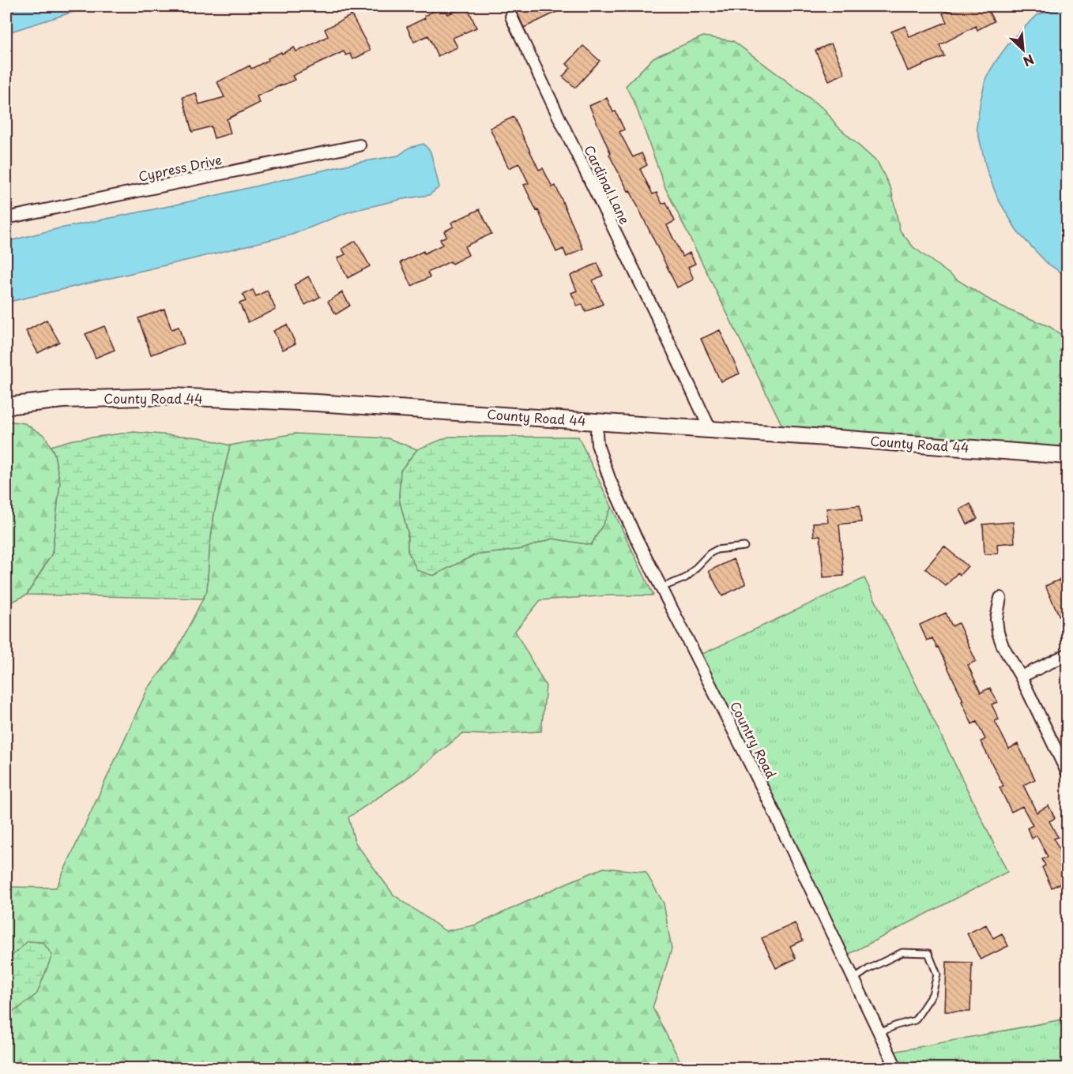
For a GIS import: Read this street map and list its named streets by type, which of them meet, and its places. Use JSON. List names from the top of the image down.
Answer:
{
  "streets": {
    "main road": ["County Road 44"],
    "street": ["Cypress Drive", "Cardinal Lane", "Country Road"]
  },
  "crossings": [
    ["Cardinal Lane", "County Road 44"],
    ["County Road 44", "Country Road"]
  ],
  "north": "bottom right"
}
